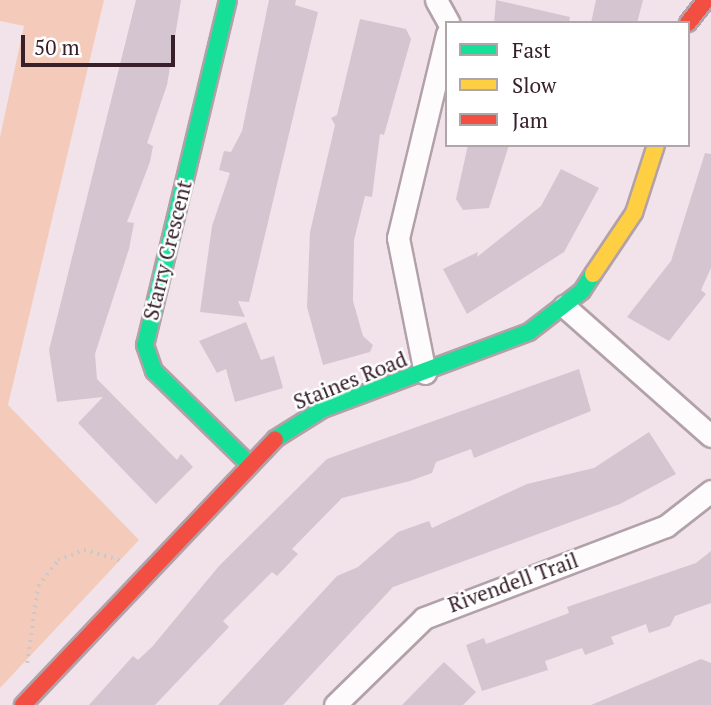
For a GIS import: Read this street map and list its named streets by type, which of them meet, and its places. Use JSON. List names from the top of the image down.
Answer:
{
  "streets": {
    "street": ["Starry Crescent", "Staines Road", "Rivendell Trail"]
  },
  "crossings": [
    ["Starry Crescent", "Staines Road"]
  ],
  "legend": ["Fast", "Slow", "Jam"],
  "scale_bar": "50 m"
}
